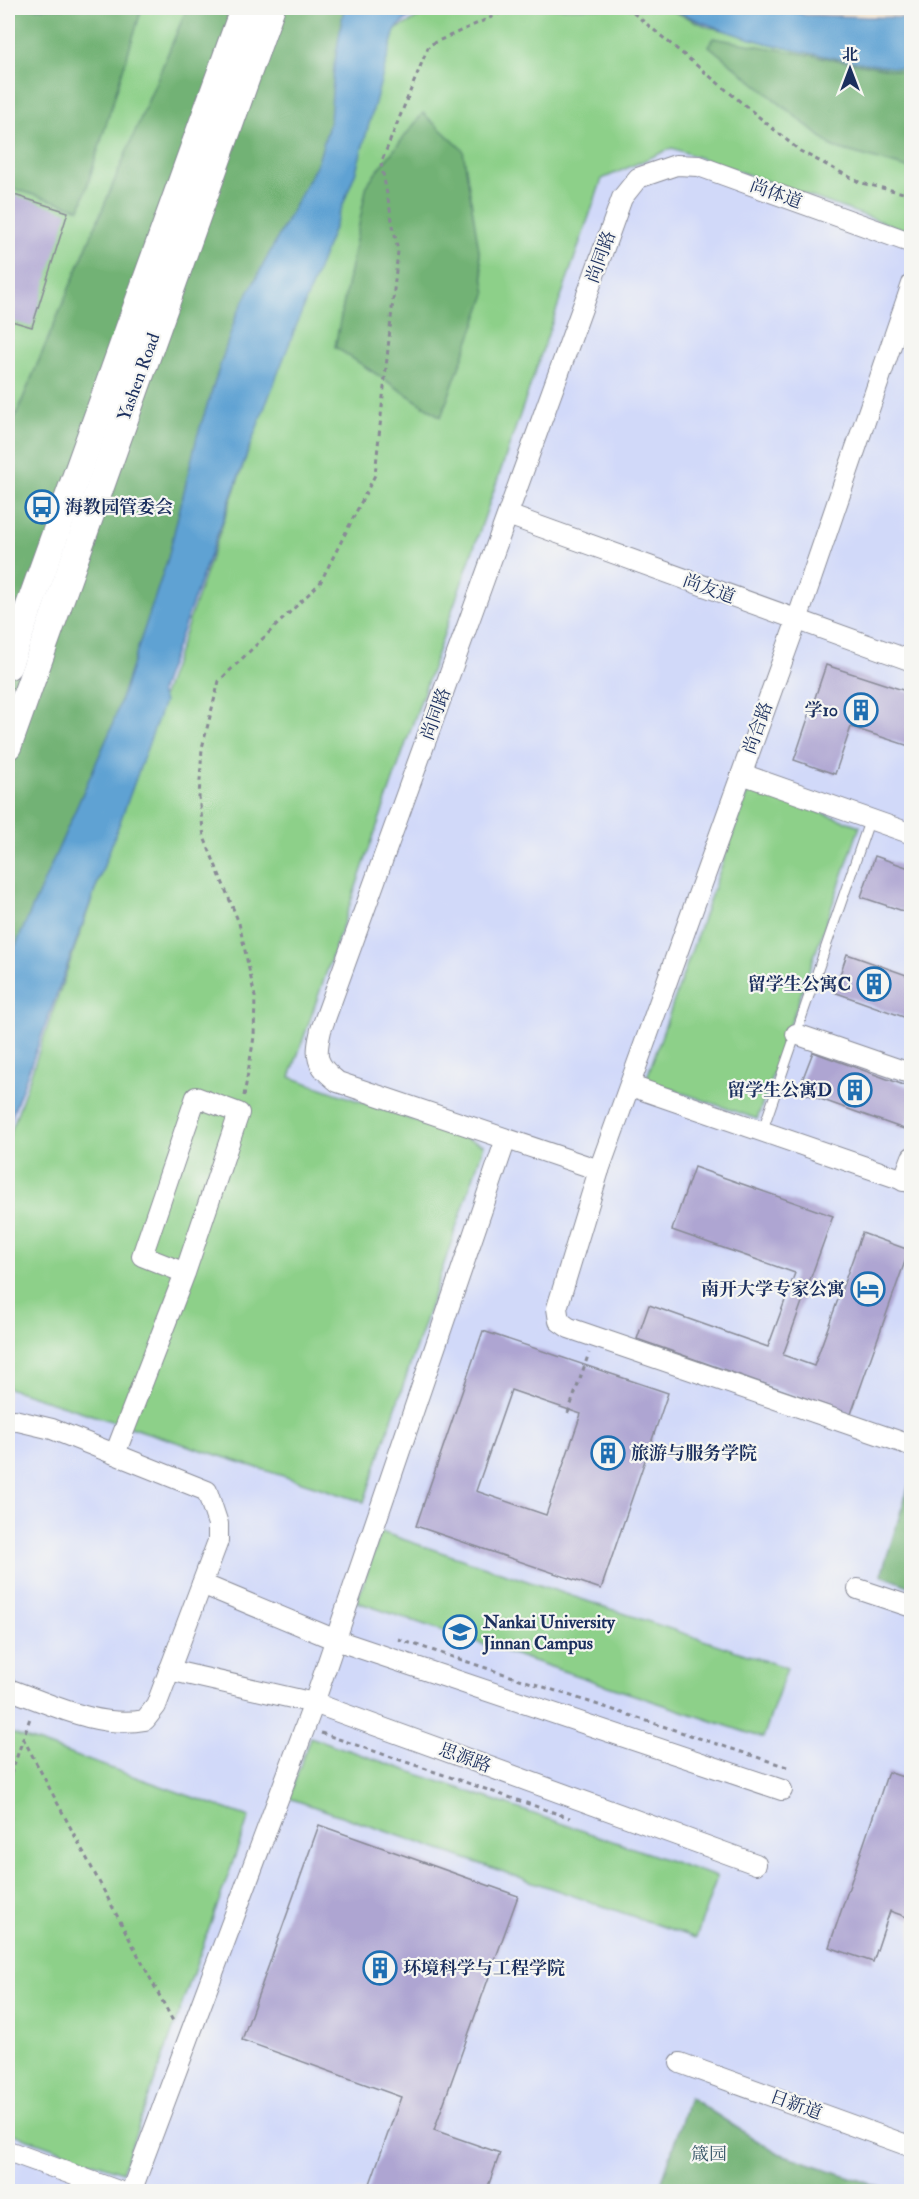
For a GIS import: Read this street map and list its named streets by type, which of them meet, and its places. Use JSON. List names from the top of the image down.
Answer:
{
  "streets": {
    "main road": ["Yashen Road"],
    "street": [
      "尚体道",
      "尚同路",
      "尚友道",
      "尚合路",
      "思源路",
      "日新道"
    ]
  },
  "crossings": [
    ["尚体道", "尚同路"],
    ["尚同路", "尚友道"],
    ["尚同路", "尚合路"],
    ["尚友道", "尚合路"]
  ],
  "parks": ["箴园"],
  "places": {
    "bus stop": ["海教园管委会"],
    "building": [
      "学10",
      "留学生公寓C",
      "留学生公寓D",
      "旅游与服务学院",
      "环境科学与工程学院"
    ],
    "hotel": ["南开大学专家公寓"],
    "school or university": ["Nankai University Jinnan Campus"]
  },
  "north": "top"
}
